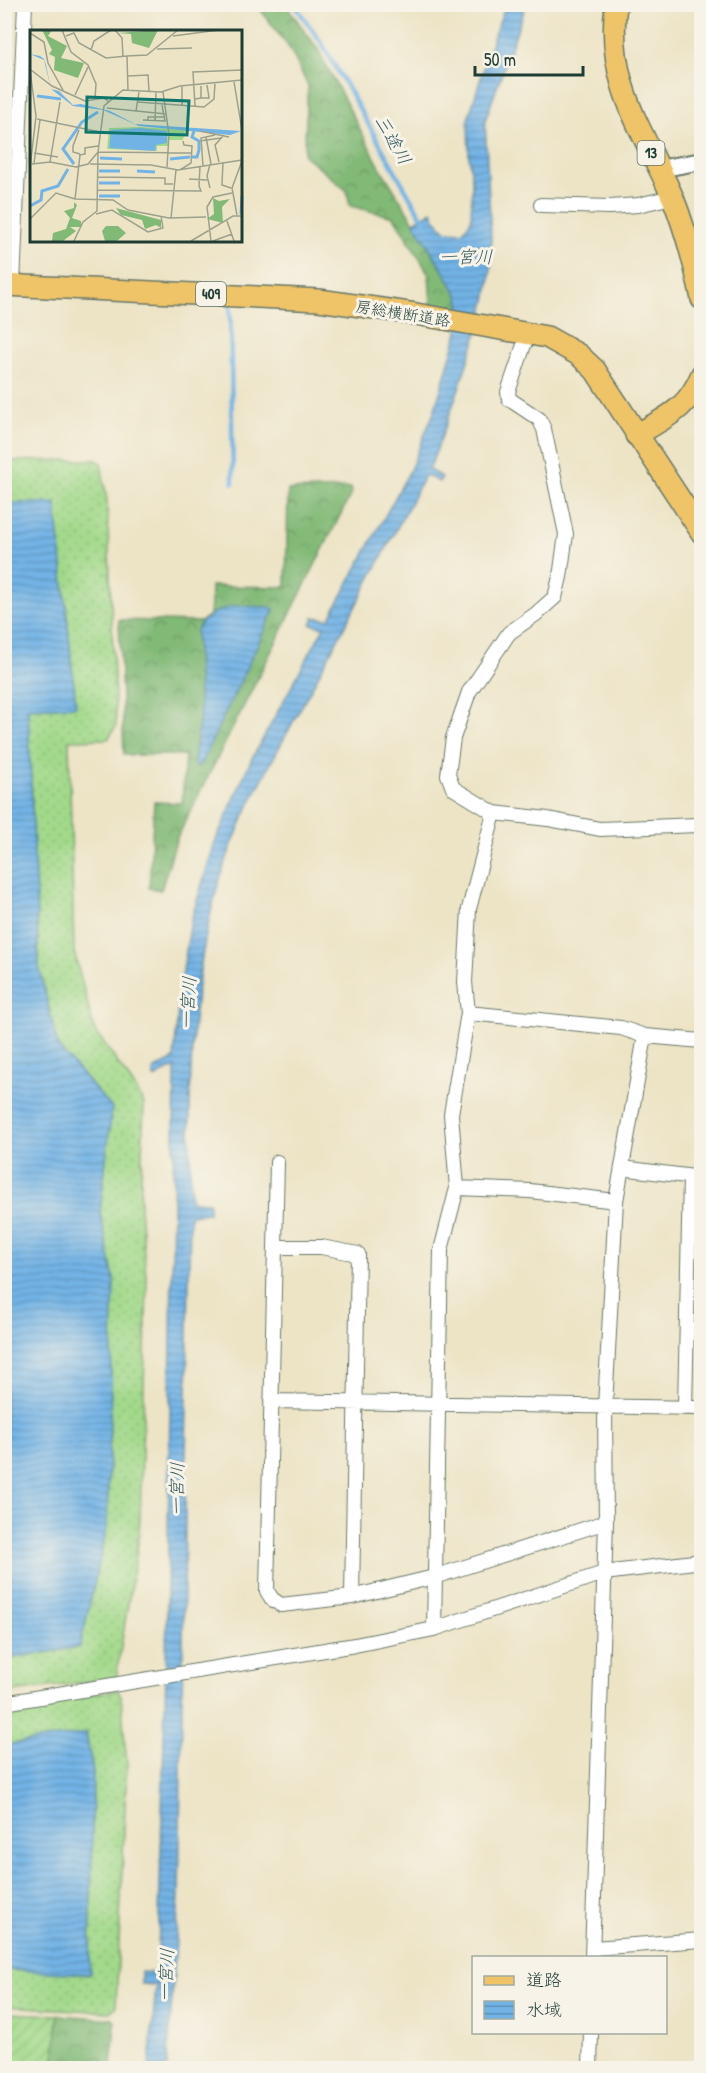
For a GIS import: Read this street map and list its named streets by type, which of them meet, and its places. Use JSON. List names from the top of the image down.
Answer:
{
  "streets": {
    "main road": ["13", "409", "房総横断道路"]
  },
  "water": ["三途川", "一宮川"],
  "legend": ["道路", "水域"],
  "scale_bar": "50 m"
}
